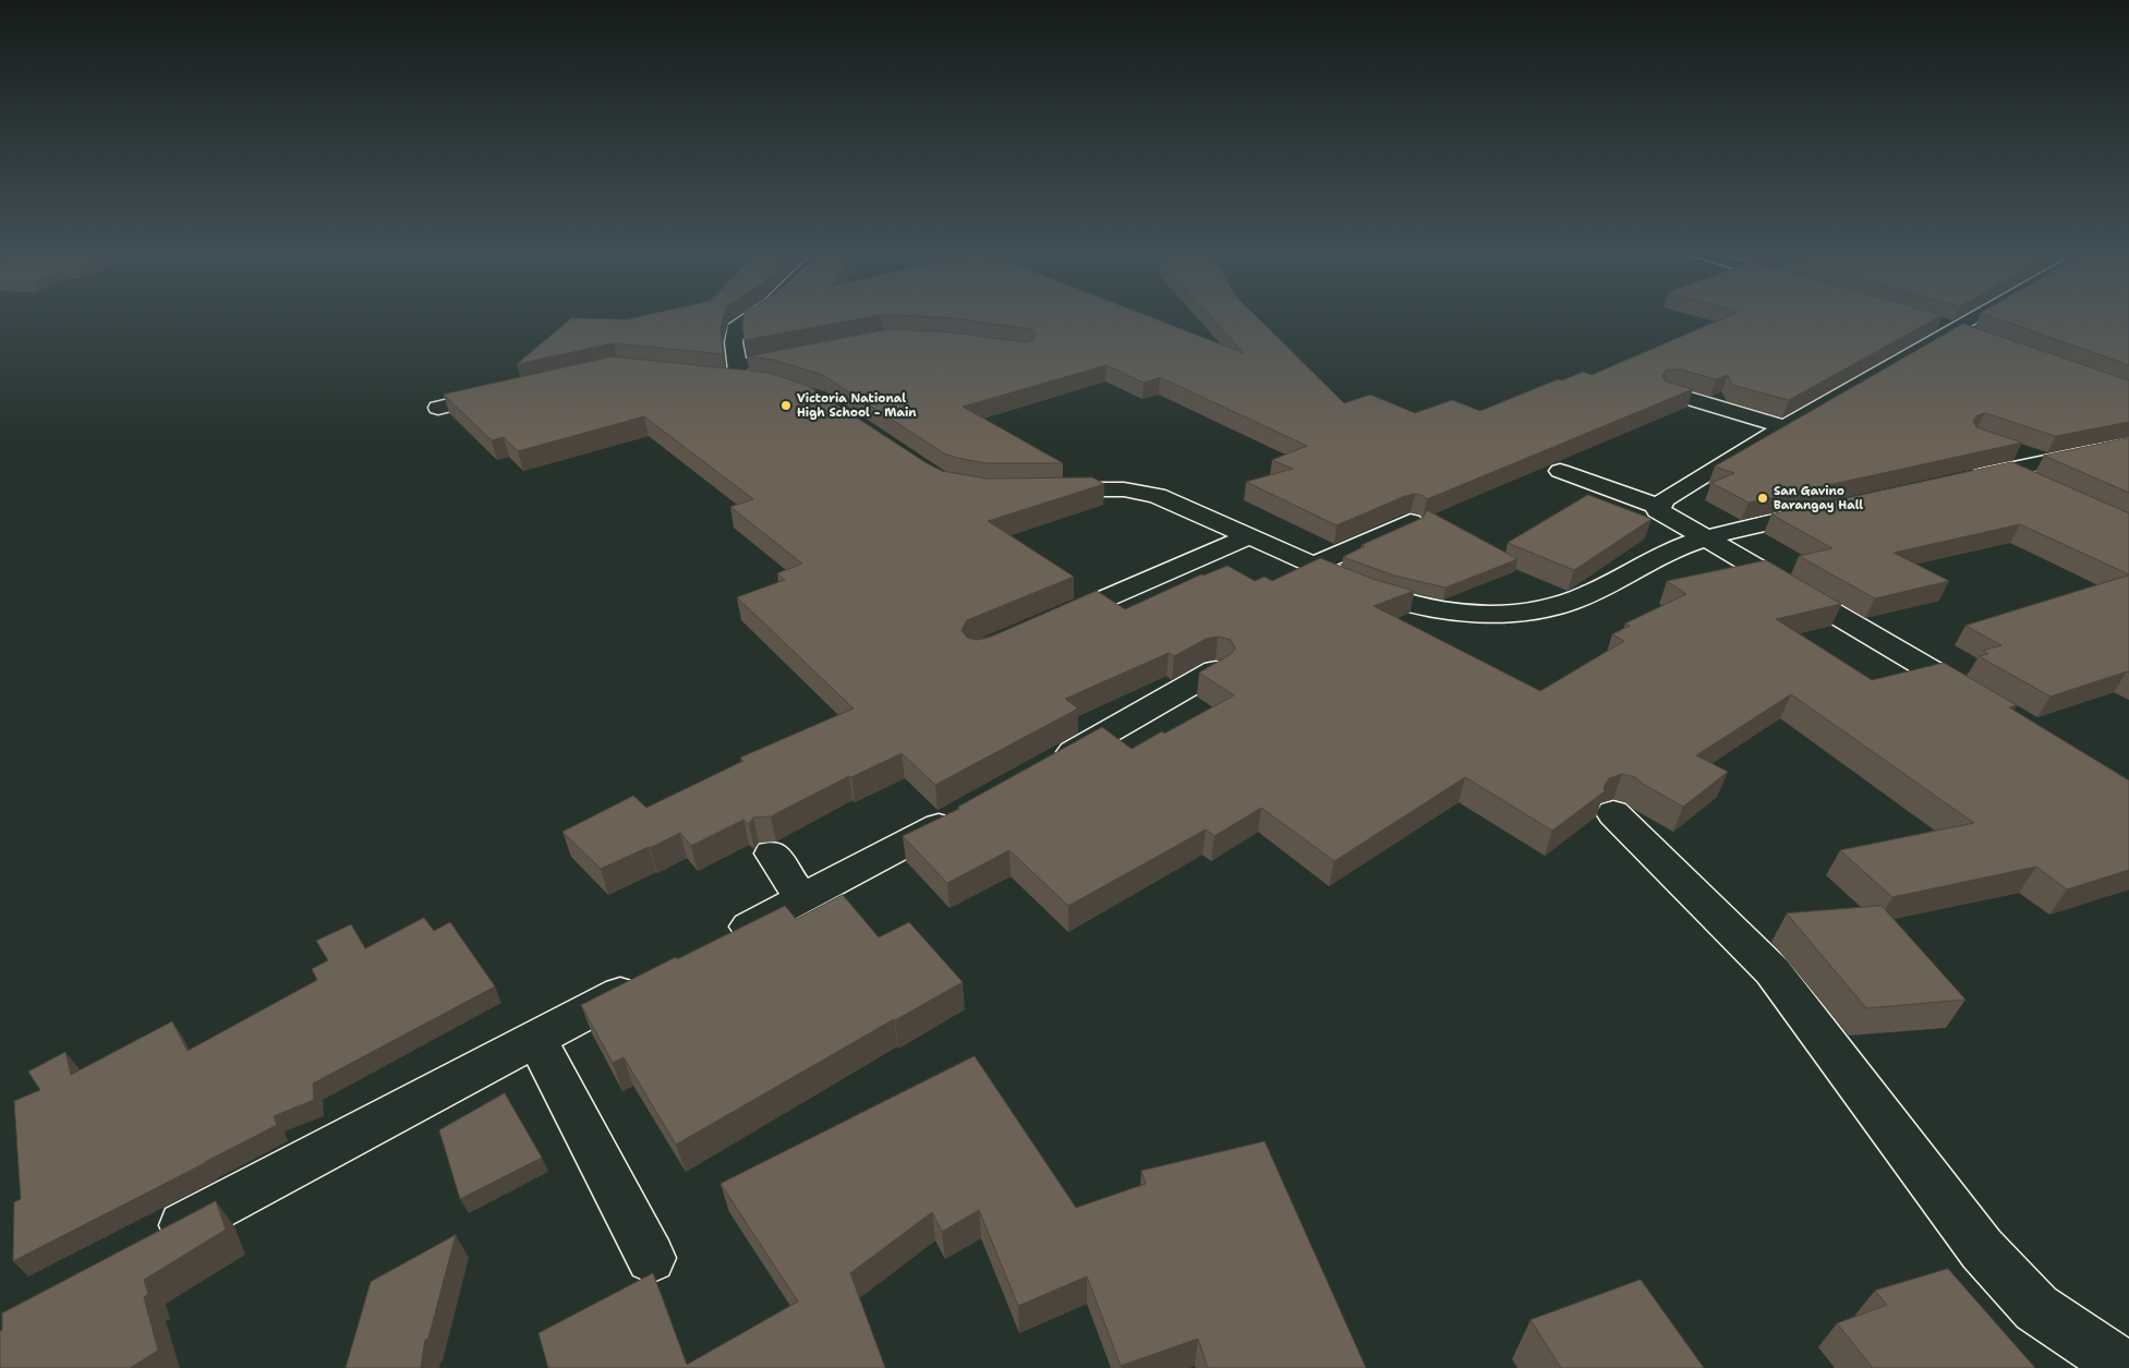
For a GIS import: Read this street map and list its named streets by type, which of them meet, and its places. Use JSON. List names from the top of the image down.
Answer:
{
  "places": ["Victoria National High School - Main", "San Gavino Barangay Hall"]
}
